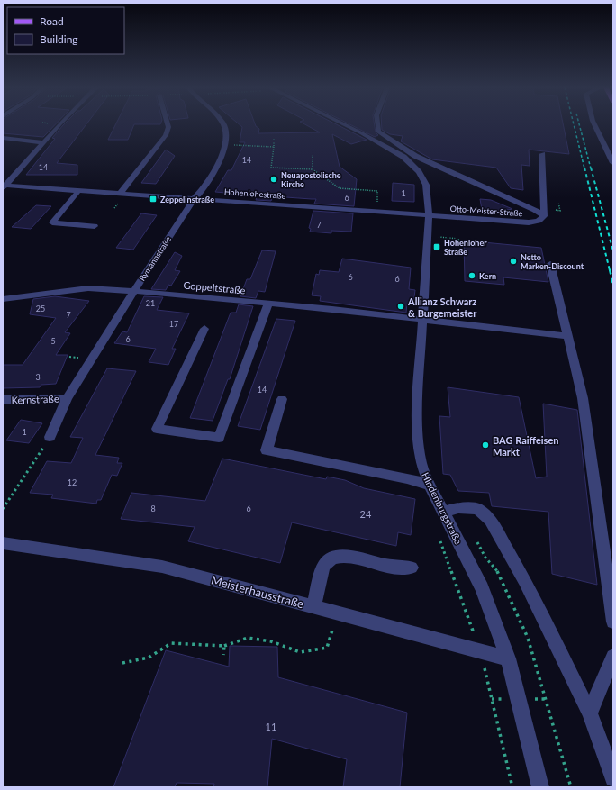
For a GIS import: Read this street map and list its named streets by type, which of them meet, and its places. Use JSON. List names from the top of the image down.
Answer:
{
  "streets": {
    "street": [
      "Hohenlohestraße",
      "Otto-Meister-Straße",
      "Rymannstraße",
      "Goppeltstraße",
      "Kernstraße",
      "Hindenburgstraße",
      "Meisterhausstraße"
    ]
  },
  "crossings": [
    ["Hohenlohestraße", "Otto-Meister-Straße"],
    ["Hohenlohestraße", "Rymannstraße"],
    ["Hohenlohestraße", "Hindenburgstraße"],
    ["Otto-Meister-Straße", "Hindenburgstraße"],
    ["Rymannstraße", "Goppeltstraße"],
    ["Rymannstraße", "Kernstraße"],
    ["Goppeltstraße", "Hindenburgstraße"],
    ["Hindenburgstraße", "Meisterhausstraße"]
  ],
  "places": {
    "other": [
      "Neuapostolische Kirche",
      "Netto Marken-Discount",
      "Kern",
      "Allianz Schwarz & Burgemeister",
      "BAG Raiffeisen Markt"
    ],
    "transit": ["Zeppelinstraße", "Hohenloher Straße"]
  },
  "house_numbers": [
    "14",
    "14",
    "1",
    "6",
    "7",
    "6",
    "6",
    "21",
    "25",
    "7",
    "17",
    "6",
    "5",
    "3",
    "14",
    "1",
    "12",
    "8",
    "6",
    "24",
    "11"
  ],
  "legend": ["Road", "Building"]
}
